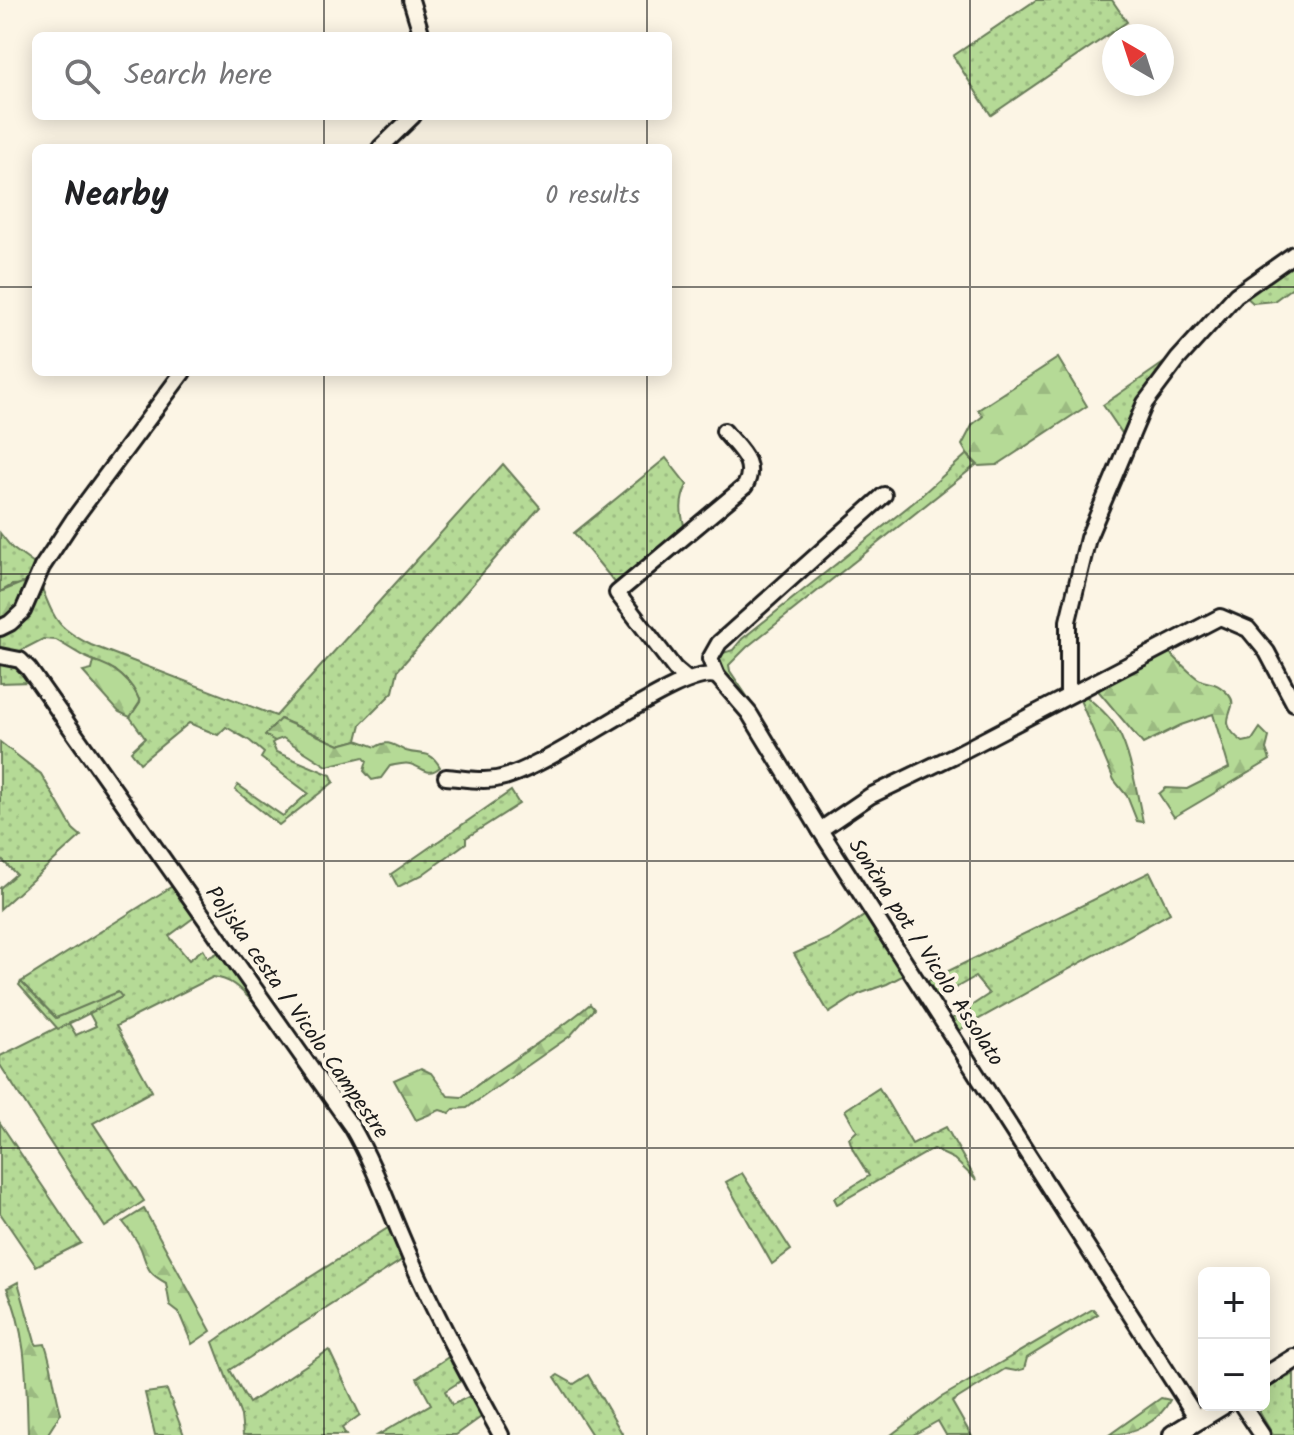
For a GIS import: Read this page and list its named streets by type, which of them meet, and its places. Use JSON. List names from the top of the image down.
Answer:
{
  "streets": {
    "street": ["Sončna pot / Vicolo Assolato", "Poljska cesta / Vicolo Campestre"]
  },
  "north": "top left",
  "page": {
    "search": "Search here",
    "heading": ["Nearby", "0 results"],
    "map_buttons": ["+", "−"]
  }
}
